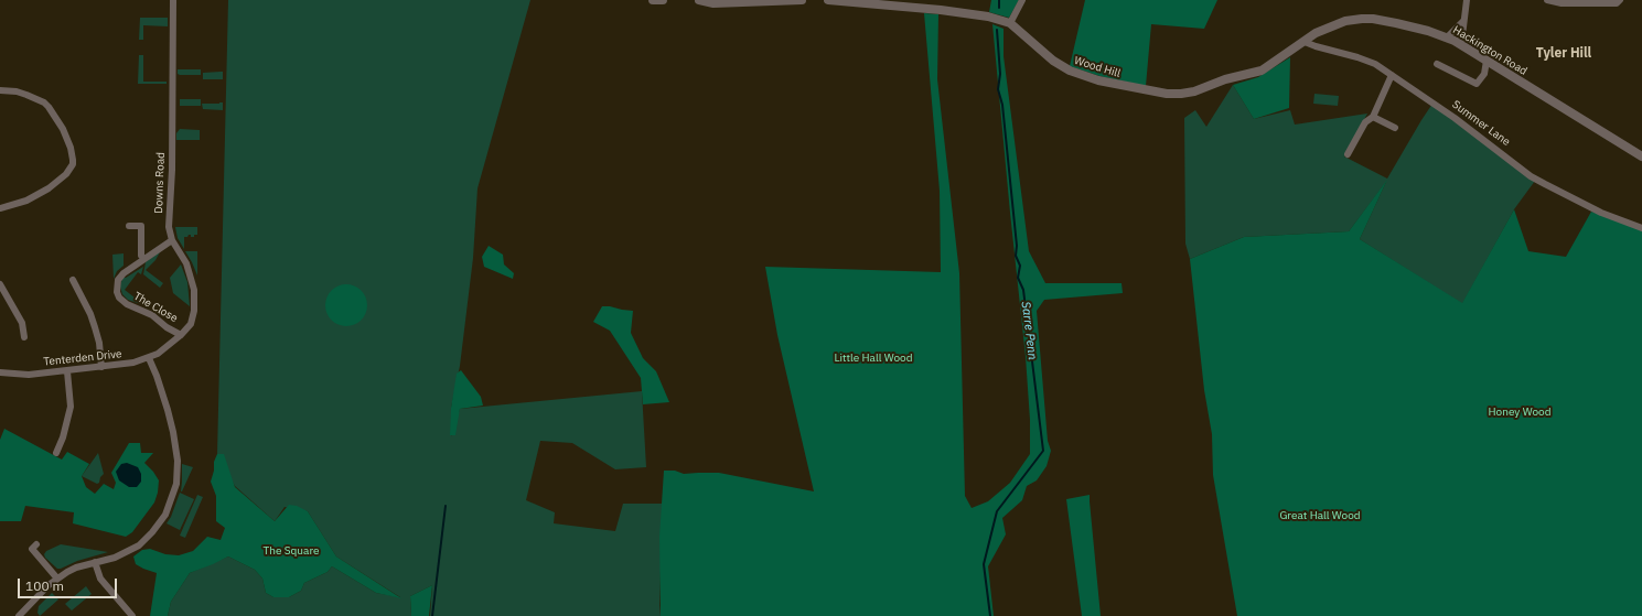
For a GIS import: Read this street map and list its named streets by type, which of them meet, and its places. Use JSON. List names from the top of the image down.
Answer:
{
  "streets": {
    "street": [
      "Hackington Road",
      "Wood Hill",
      "Summer Lane",
      "Downs Road",
      "The Close",
      "Tenterden Drive"
    ]
  },
  "crossings": [
    ["Hackington Road", "Wood Hill"],
    ["Hackington Road", "Summer Lane"],
    ["Downs Road", "The Close"],
    ["Downs Road", "Tenterden Drive"]
  ],
  "districts": ["Tyler Hill"],
  "water": ["Sarre Penn"],
  "parks": [
    "Little Hall Wood",
    "Honey Wood",
    "Great Hall Wood",
    "The Square"
  ],
  "scale_bar": "100 m"
}
